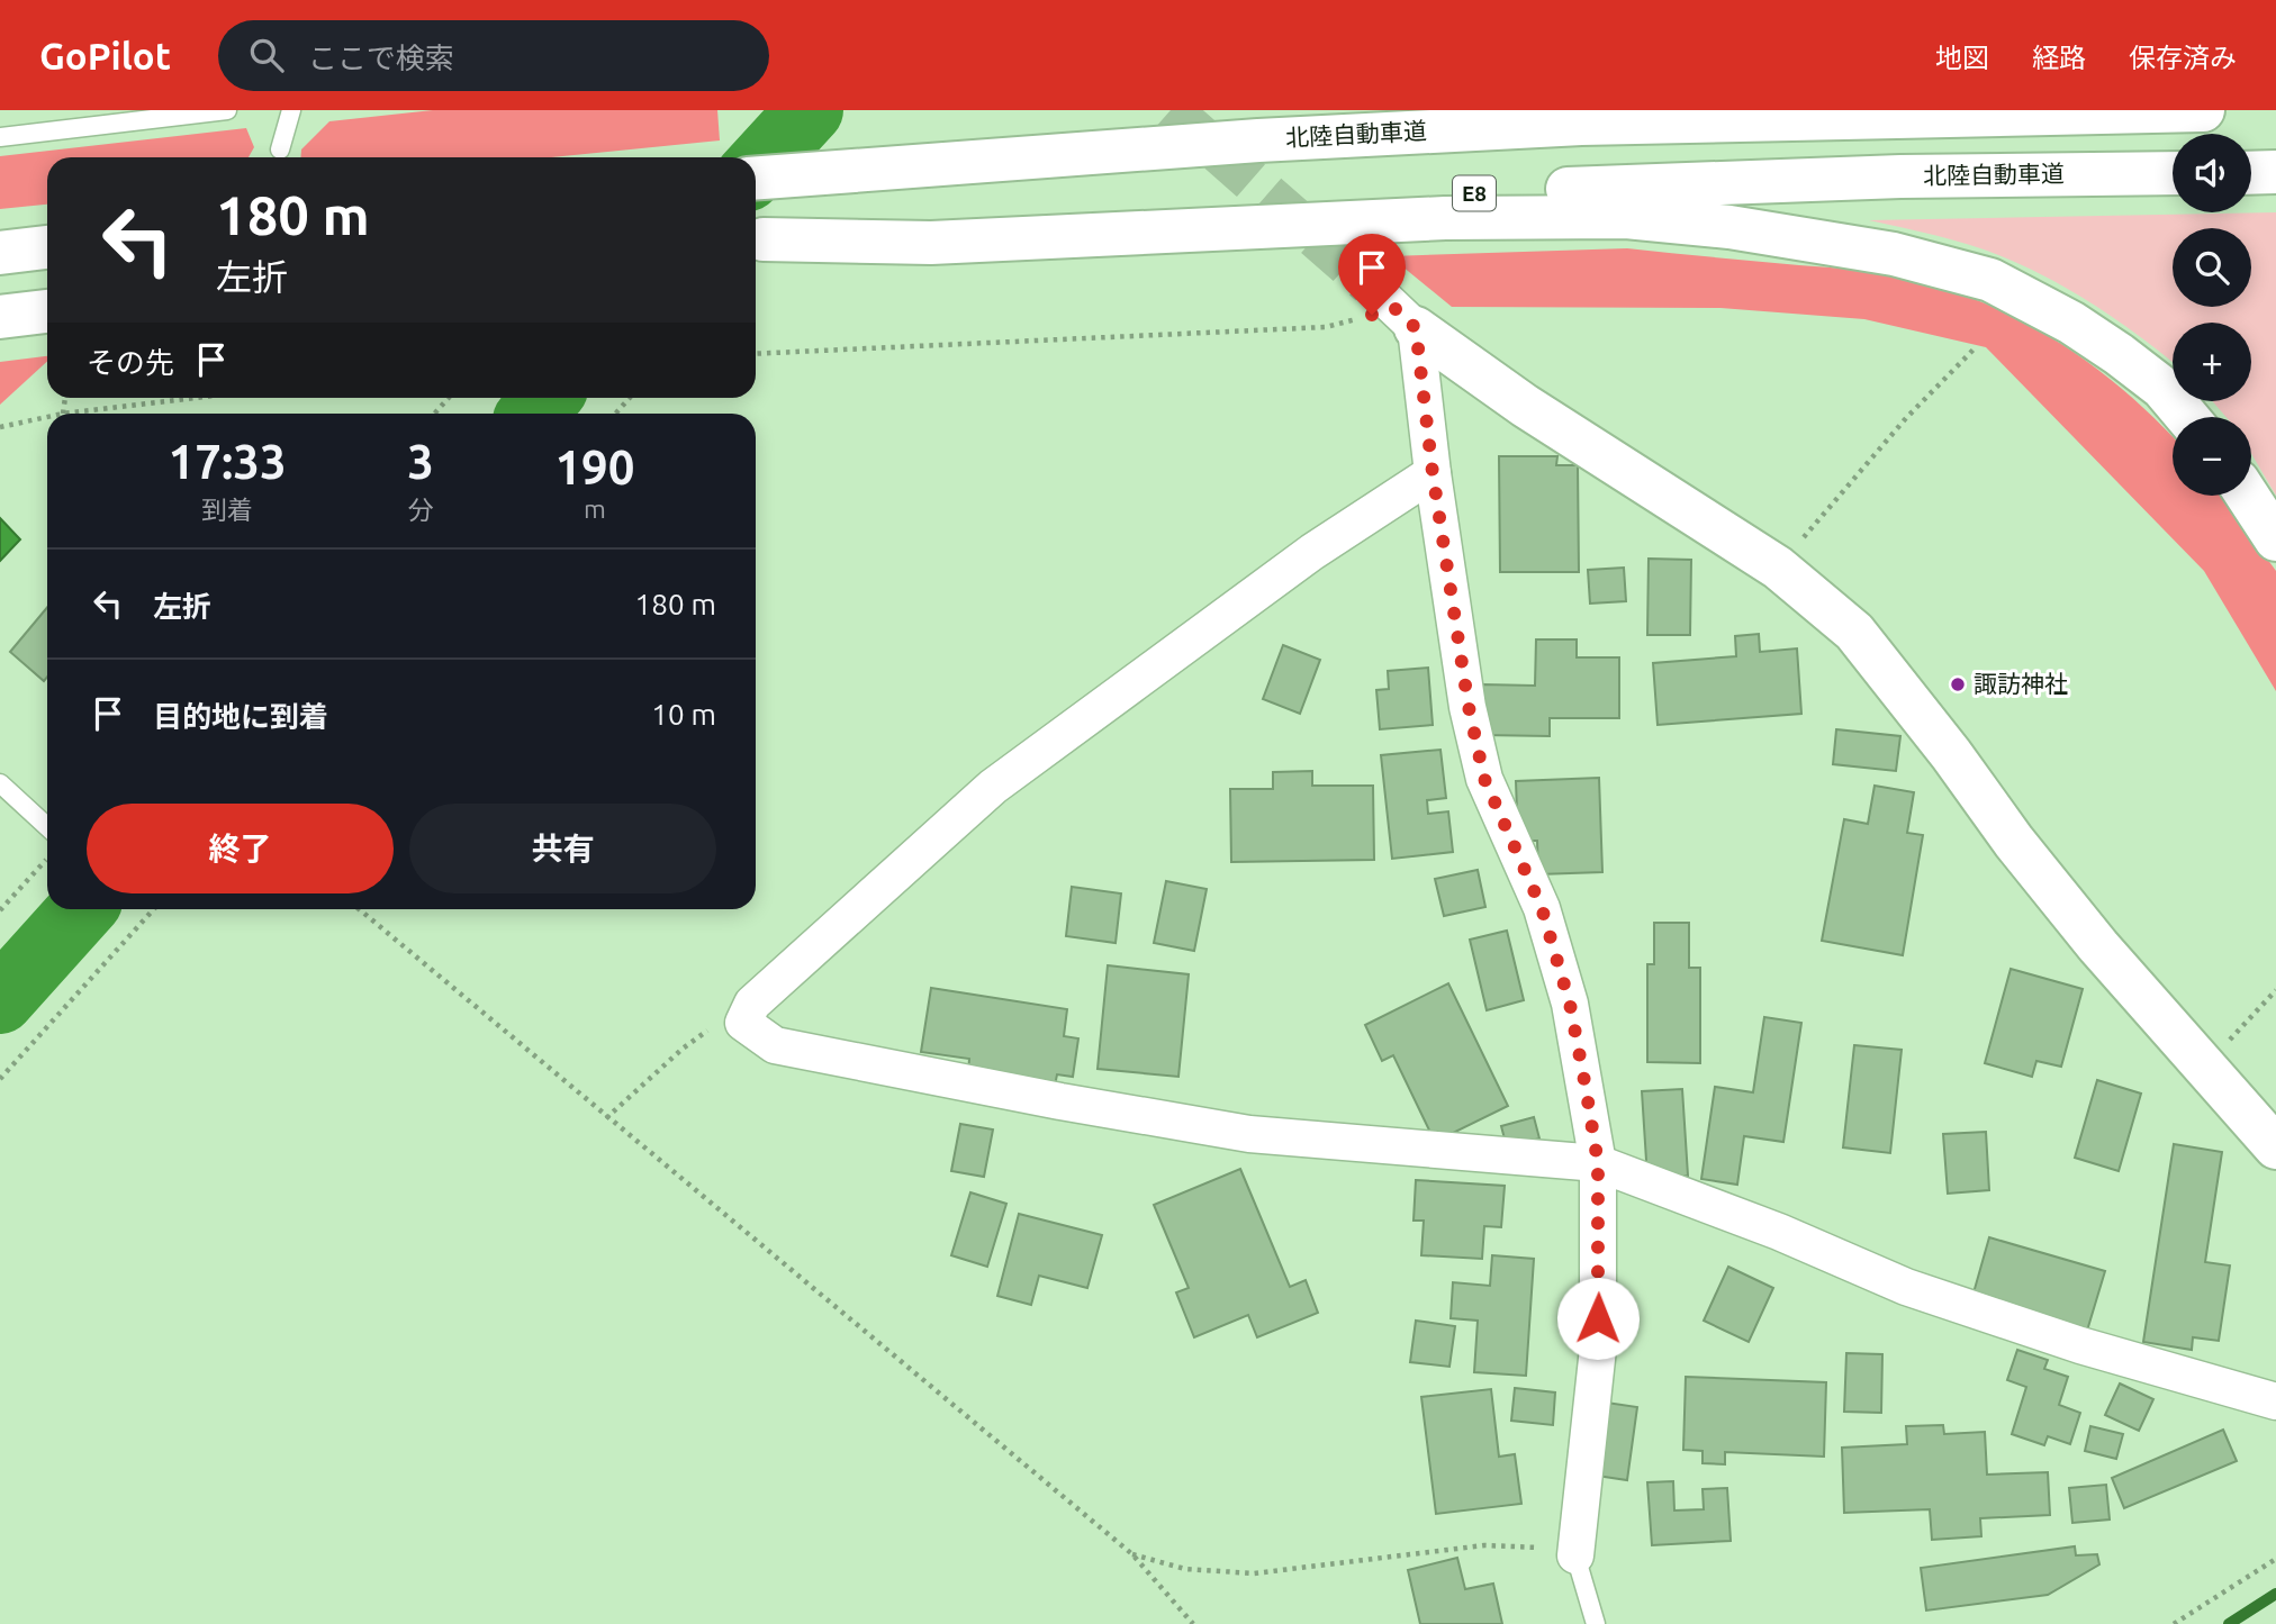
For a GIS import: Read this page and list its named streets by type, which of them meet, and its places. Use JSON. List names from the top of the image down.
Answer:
{
  "streets": {
    "main road": ["北陸自動車道", "E8"]
  },
  "places": ["諏訪神社"],
  "page": {
    "header": "GoPilot",
    "search": "ここで検索",
    "nav": ["地図", "経路", "保存済み"],
    "map_buttons": ["+", "−"],
    "turn": ["180 m", "左折"],
    "then": "その先",
    "eta": [
      "17:33",
      "到着",
      "3",
      "分",
      "190",
      "m"
    ],
    "list": [
      {
        "name": "左折",
        "value": "180 m"
      },
      {
        "name": "目的地に到着",
        "value": "10 m"
      }
    ],
    "buttons": ["終了", "共有"]
  }
}
